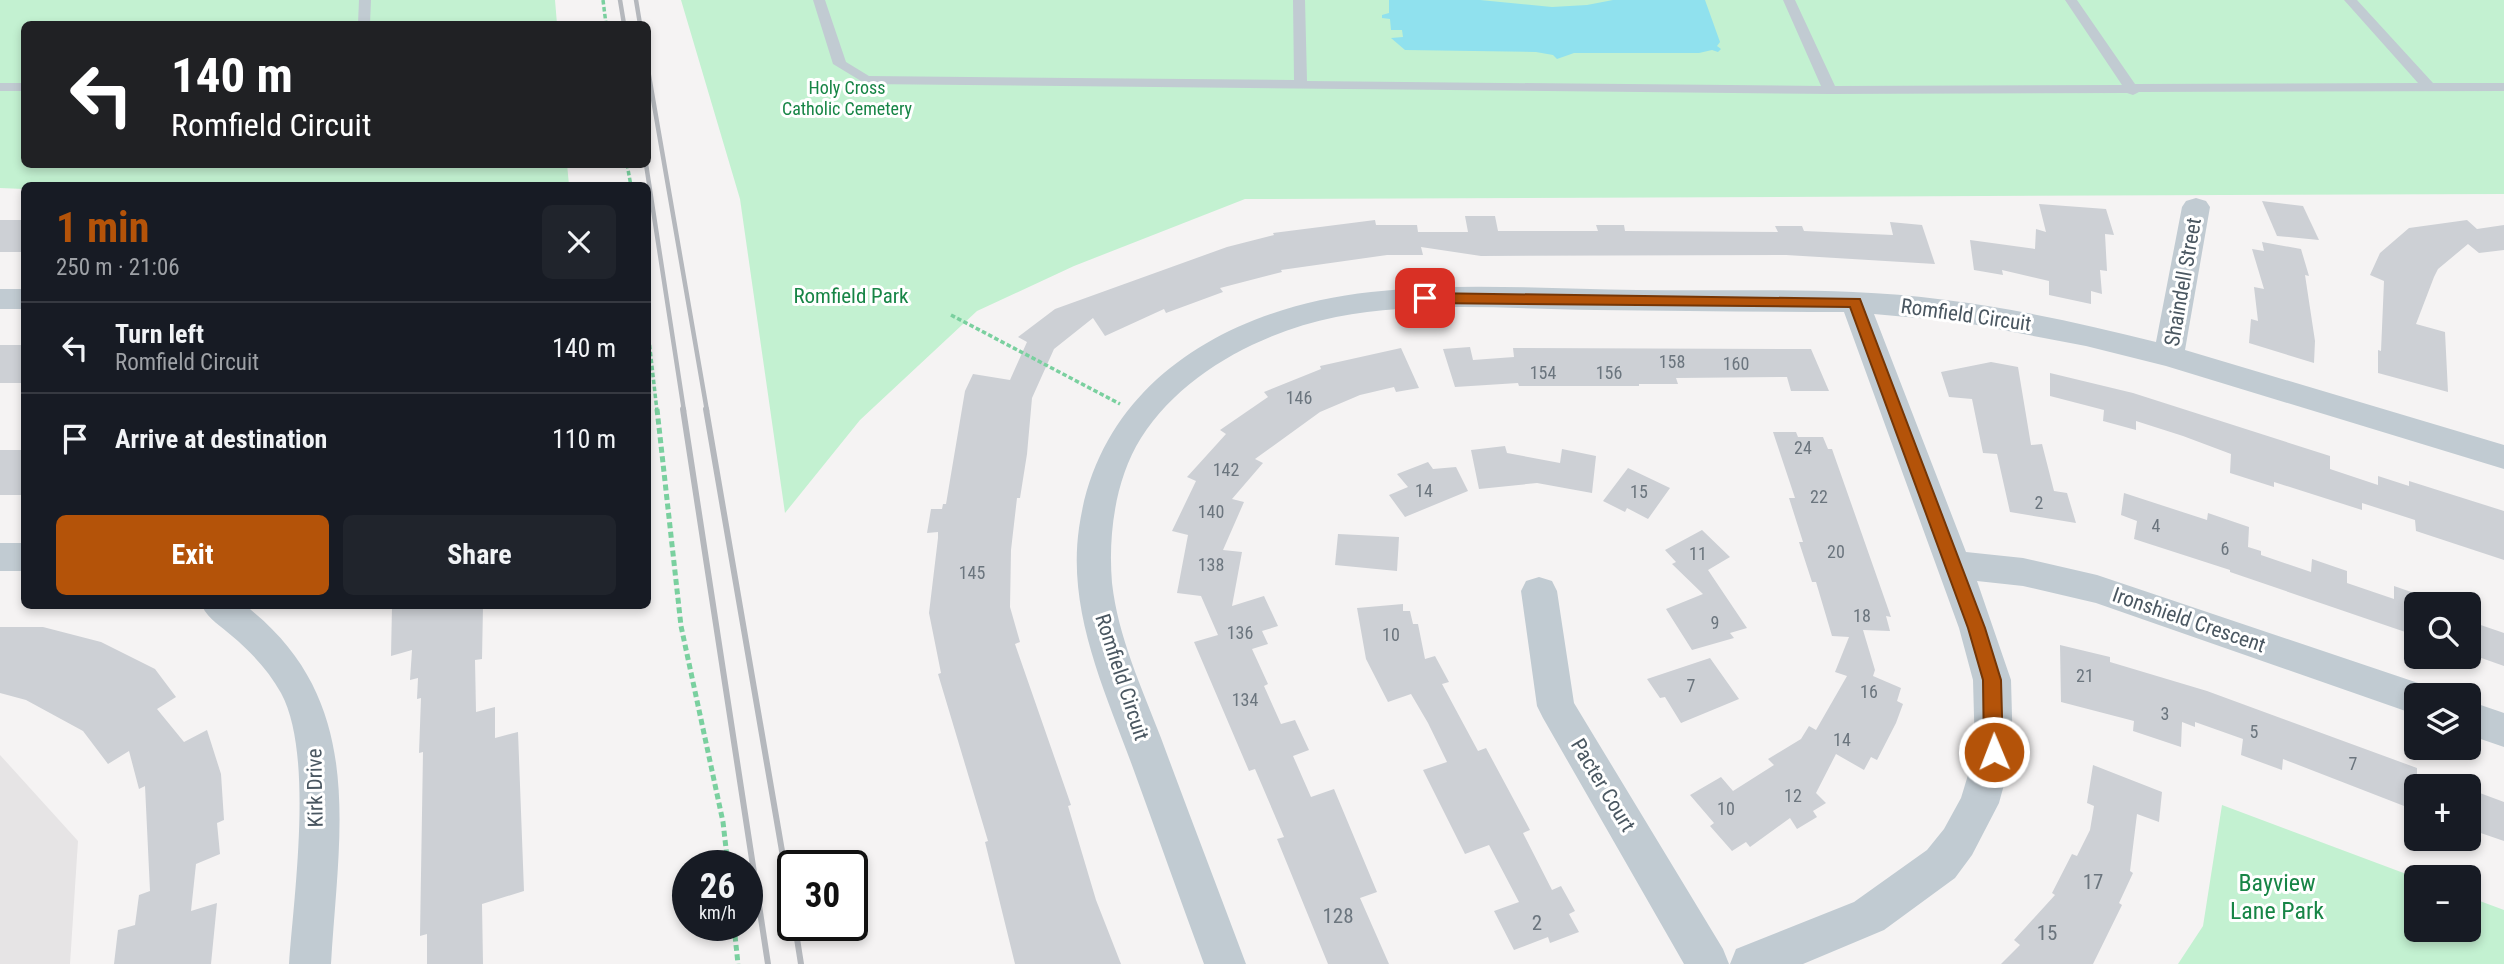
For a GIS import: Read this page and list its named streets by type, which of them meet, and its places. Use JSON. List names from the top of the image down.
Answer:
{
  "streets": {
    "street": [
      "Shaindell Street",
      "Romfield Circuit",
      "Ironshield Crescent",
      "Pacter Court",
      "Kirk Drive"
    ]
  },
  "crossings": [
    ["Shaindell Street", "Romfield Circuit"]
  ],
  "parks": ["Holy Cross Catholic Cemetery", "Romfield Park", "Bayview Lane Park"],
  "house_numbers": [
    "158",
    "160",
    "154",
    "156",
    "146",
    "24",
    "142",
    "14",
    "15",
    "22",
    "2",
    "140",
    "4",
    "6",
    "20",
    "11",
    "138",
    "145",
    "18",
    "9",
    "136",
    "10",
    "21",
    "7",
    "16",
    "134",
    "3",
    "5",
    "14",
    "7",
    "12",
    "10",
    "17",
    "128",
    "2",
    "15"
  ],
  "page": {
    "turn": ["140 m", "Romfield Circuit"],
    "heading": ["1 min", "250 m · 21:06"],
    "list": [
      {
        "name": "Turn left",
        "note": "Romfield Circuit",
        "value": "140 m"
      },
      {
        "name": "Arrive at destination",
        "value": "110 m"
      }
    ],
    "buttons": ["Exit", "Share"],
    "map_buttons": ["+", "−"],
    "speed": "26 km/h",
    "limit": "30"
  }
}
